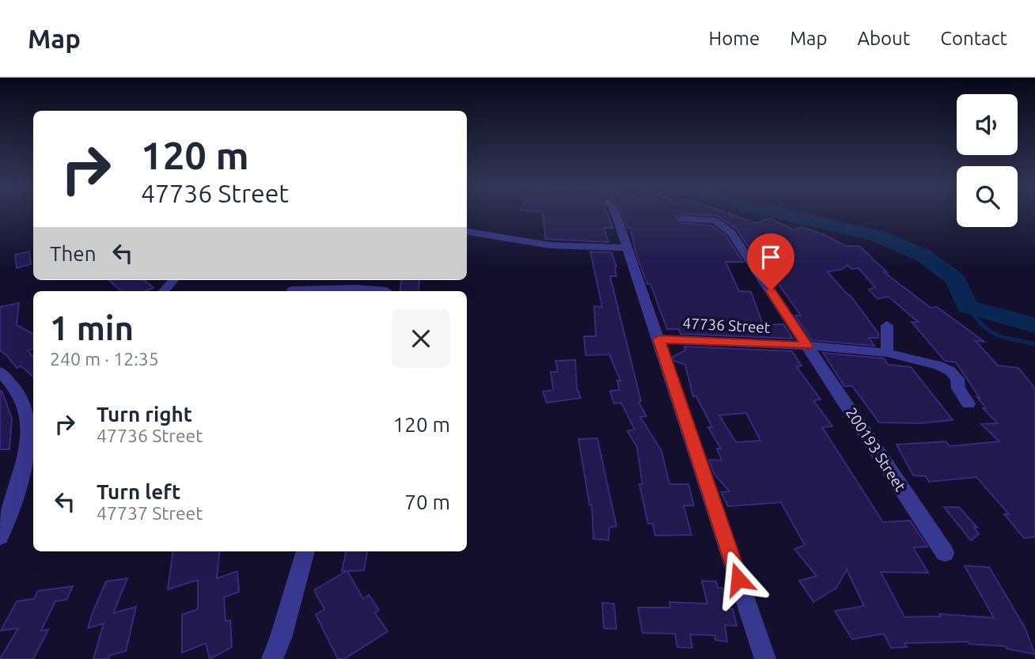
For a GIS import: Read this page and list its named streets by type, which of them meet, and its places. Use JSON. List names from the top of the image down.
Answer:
{
  "streets": {
    "street": ["47736 Street", "200193 Street"]
  },
  "crossings": [
    ["47736 Street", "200193 Street"]
  ],
  "page": {
    "header": "Map",
    "nav": [
      "Home",
      "Map",
      "About",
      "Contact"
    ],
    "turn": ["120 m", "47736 Street"],
    "then": "Then",
    "heading": ["1 min", "240 m · 12:35"],
    "list": [
      {
        "name": "Turn right",
        "note": "47736 Street",
        "value": "120 m"
      },
      {
        "name": "Turn left",
        "note": "47737 Street",
        "value": "70 m"
      }
    ]
  }
}
